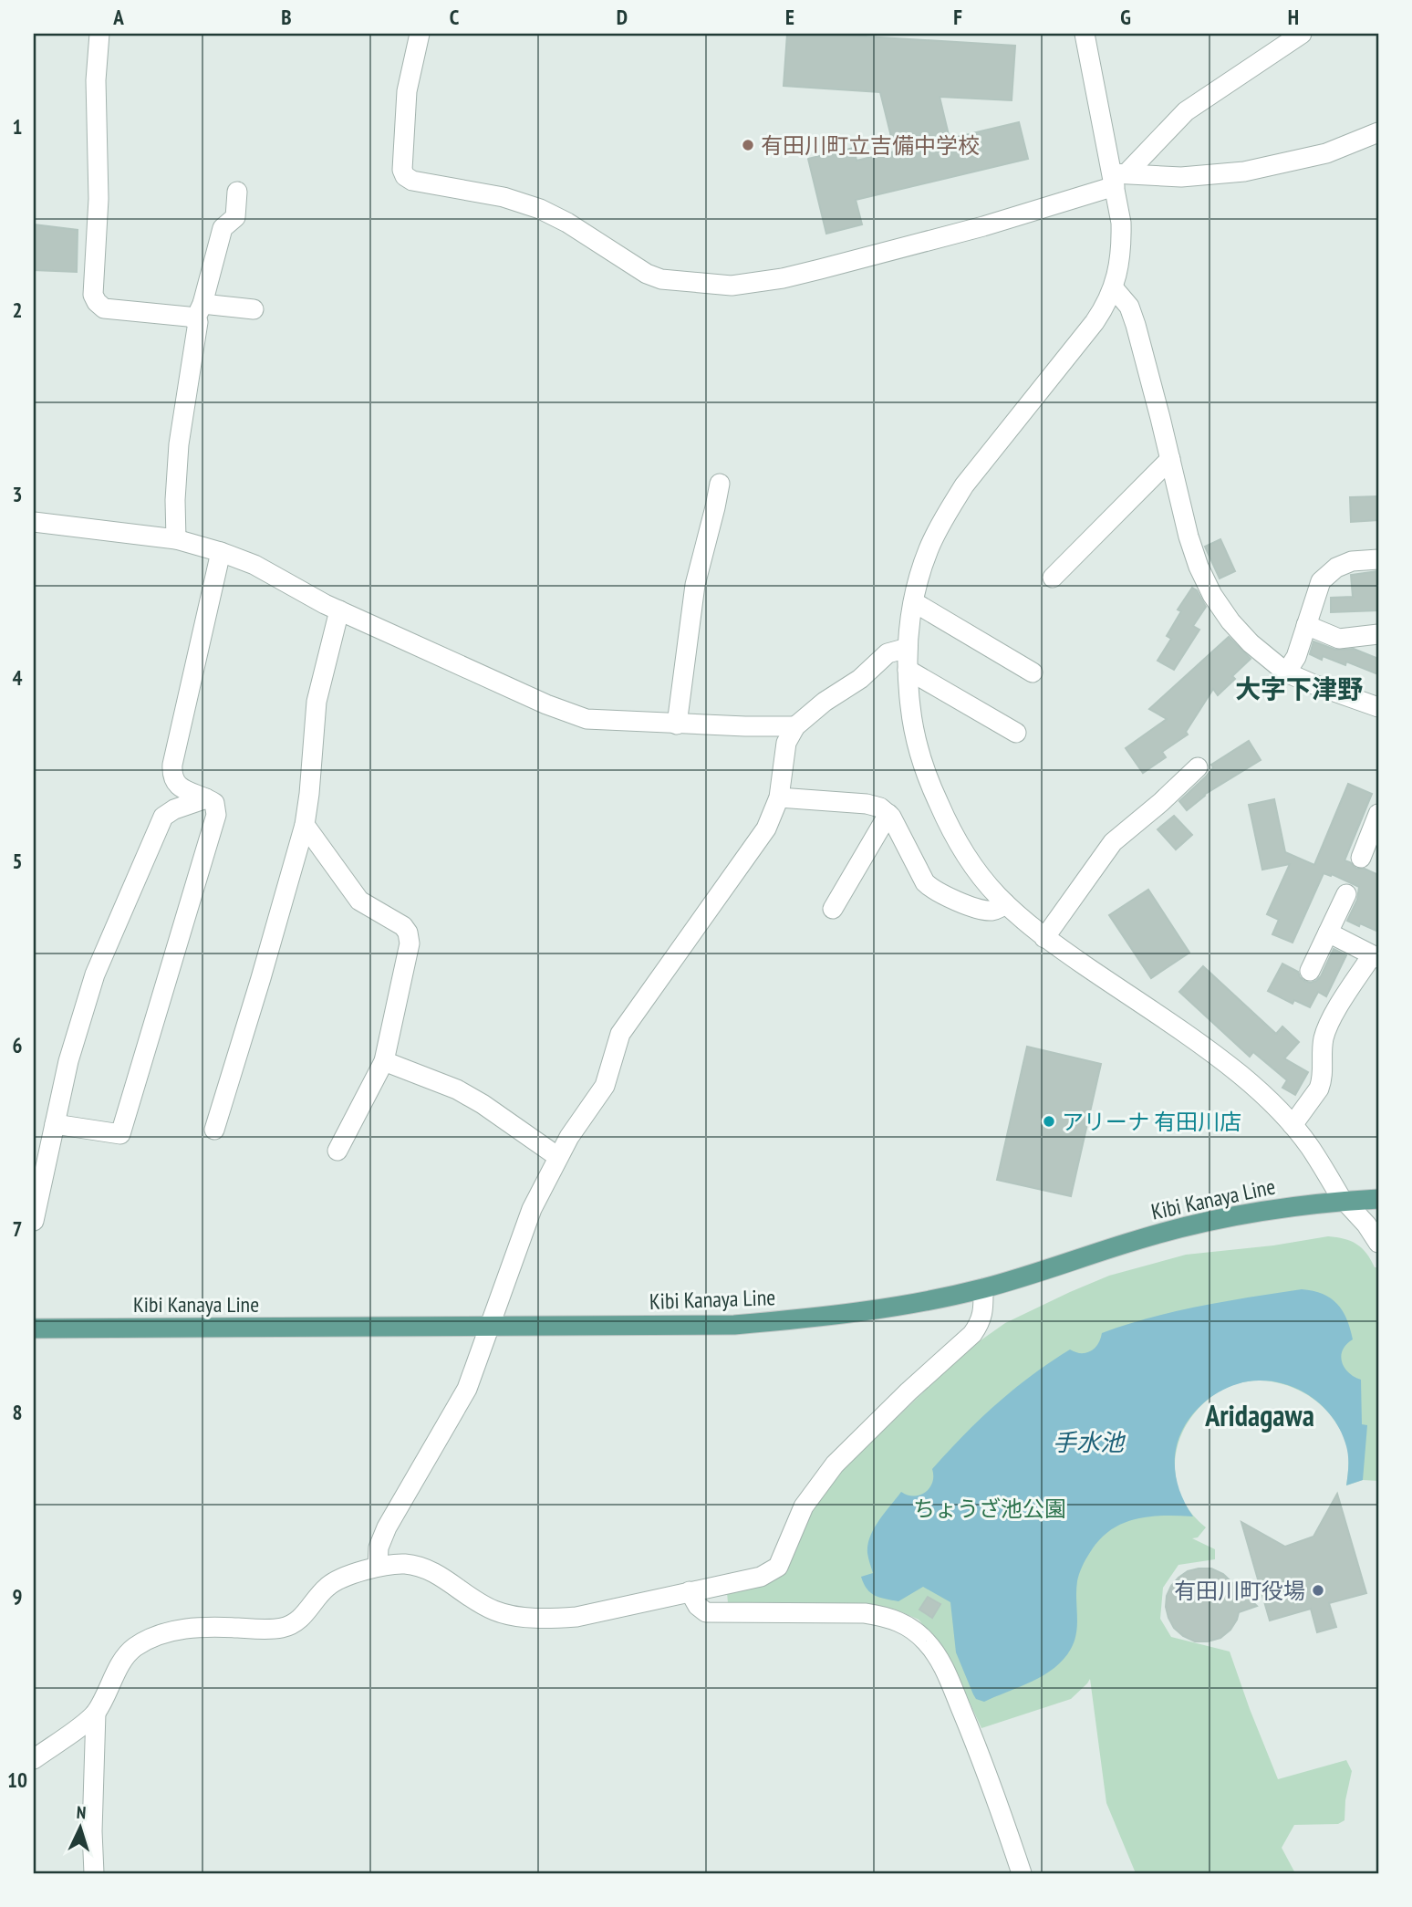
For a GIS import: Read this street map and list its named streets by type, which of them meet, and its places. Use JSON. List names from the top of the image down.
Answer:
{
  "streets": {
    "main road": ["Kibi Kanaya Line"]
  },
  "districts": ["大字下津野", "Aridagawa"],
  "water": ["手水池"],
  "parks": ["ちょうざ池公園"],
  "places": ["有田川町立吉備中学校", "アリーナ 有田川店", "有田川町役場"],
  "north": "top",
  "grid": {
    "columns": [
      "A",
      "B",
      "C",
      "D",
      "E",
      "F",
      "G",
      "H"
    ],
    "rows": [
      "1",
      "2",
      "3",
      "4",
      "5",
      "6",
      "7",
      "8",
      "9",
      "10"
    ]
  }
}
